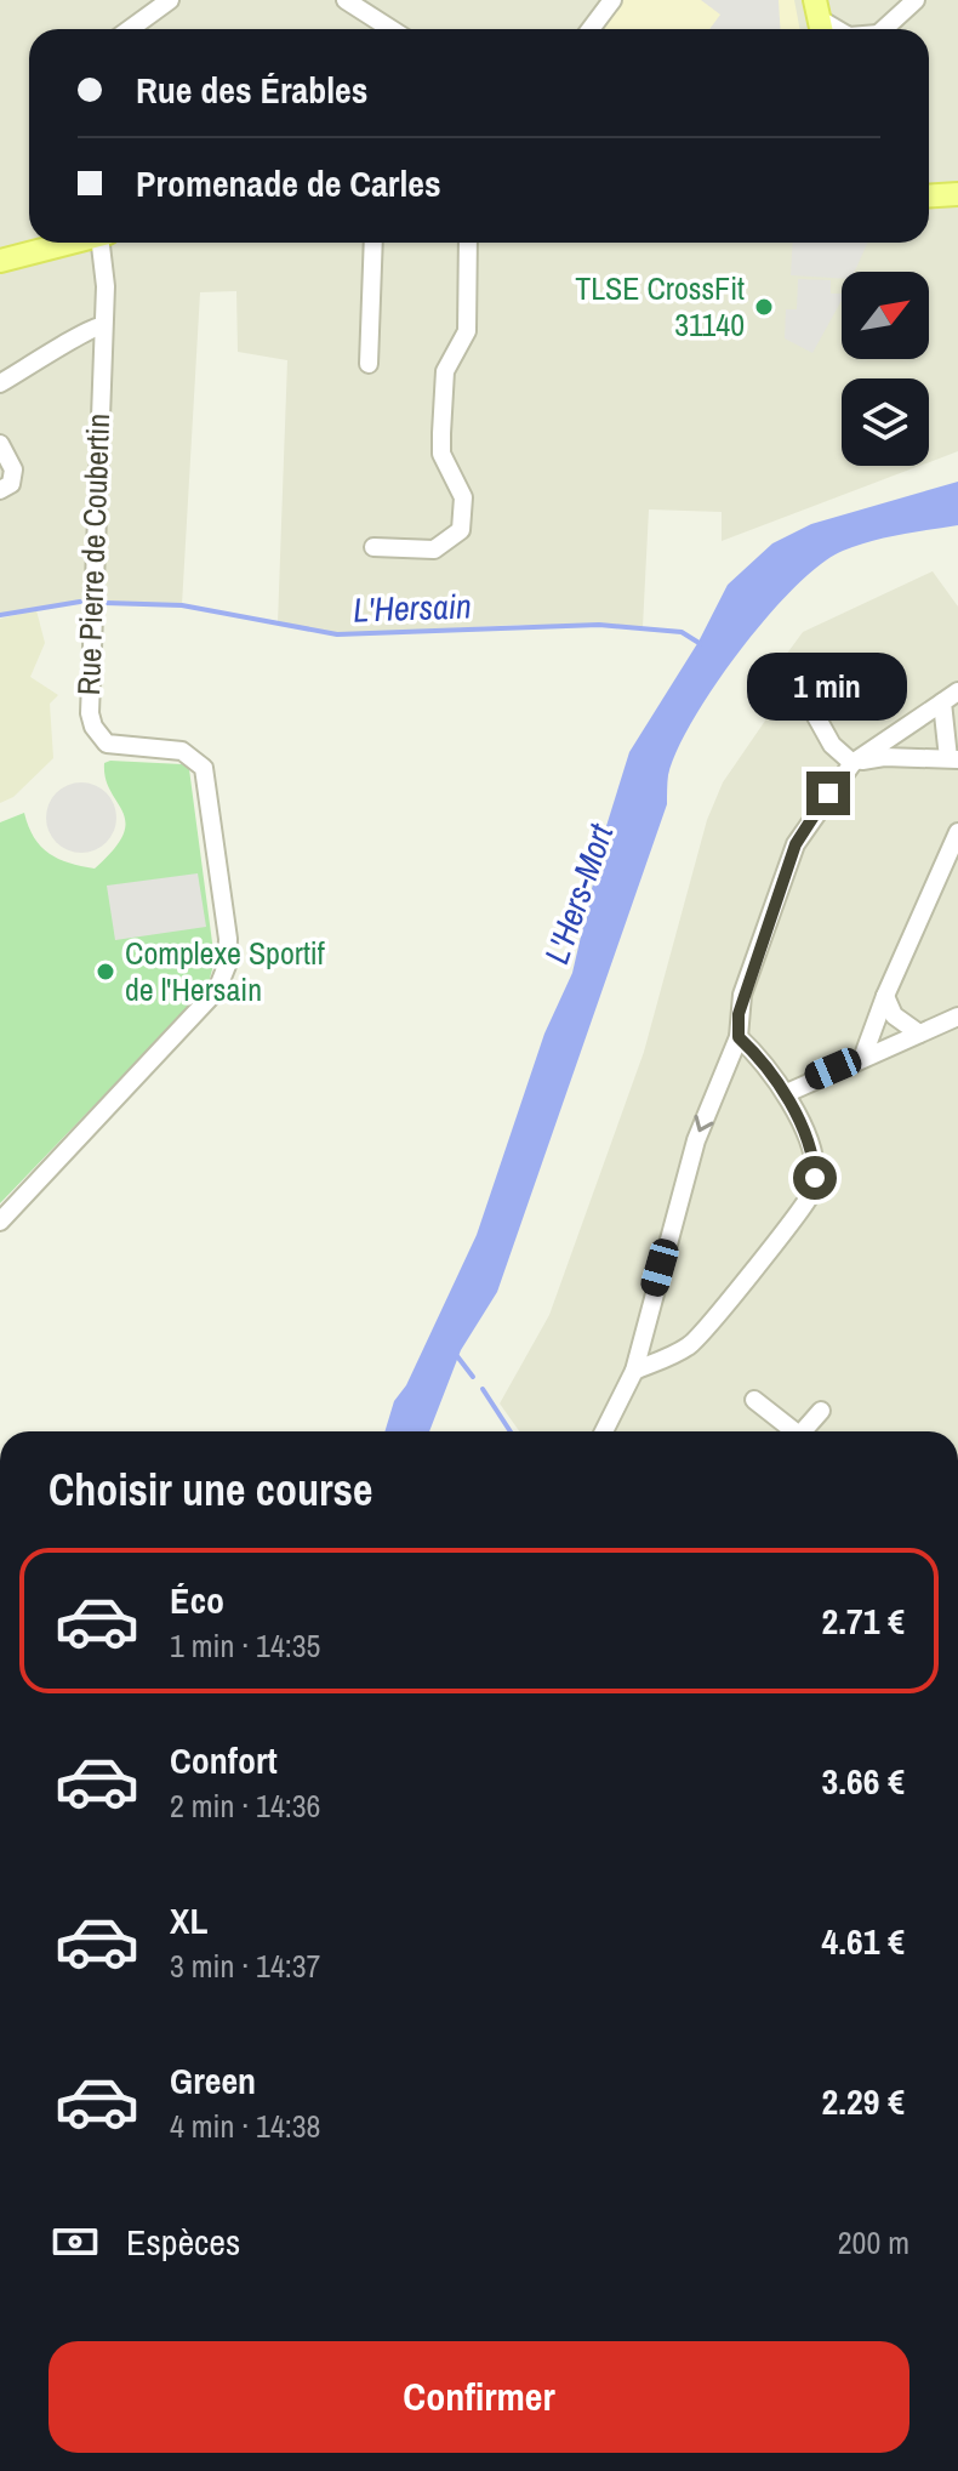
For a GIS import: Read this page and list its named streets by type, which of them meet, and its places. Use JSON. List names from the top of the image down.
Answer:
{
  "streets": {
    "street": ["Rue Pierre de Coubertin"]
  },
  "water": ["L'Hersain", "L'Hers-Mort"],
  "places": ["TLSE CrossFit 31140", "Complexe Sportif de l'Hersain"],
  "north": "top right",
  "page": {
    "banner": ["Rue des Érables", "Promenade de Carles"],
    "bubble": "1 min",
    "heading": "Choisir une course",
    "list": [
      {
        "name": "Éco",
        "note": "1 min · 14:35",
        "value": "2.71 €"
      },
      {
        "name": "Confort",
        "note": "2 min · 14:36",
        "value": "3.66 €"
      },
      {
        "name": "XL",
        "note": "3 min · 14:37",
        "value": "4.61 €"
      },
      {
        "name": "Green",
        "note": "4 min · 14:38",
        "value": "2.29 €"
      }
    ],
    "pay": ["Espèces", "200 m"],
    "buttons": "Confirmer"
  }
}
